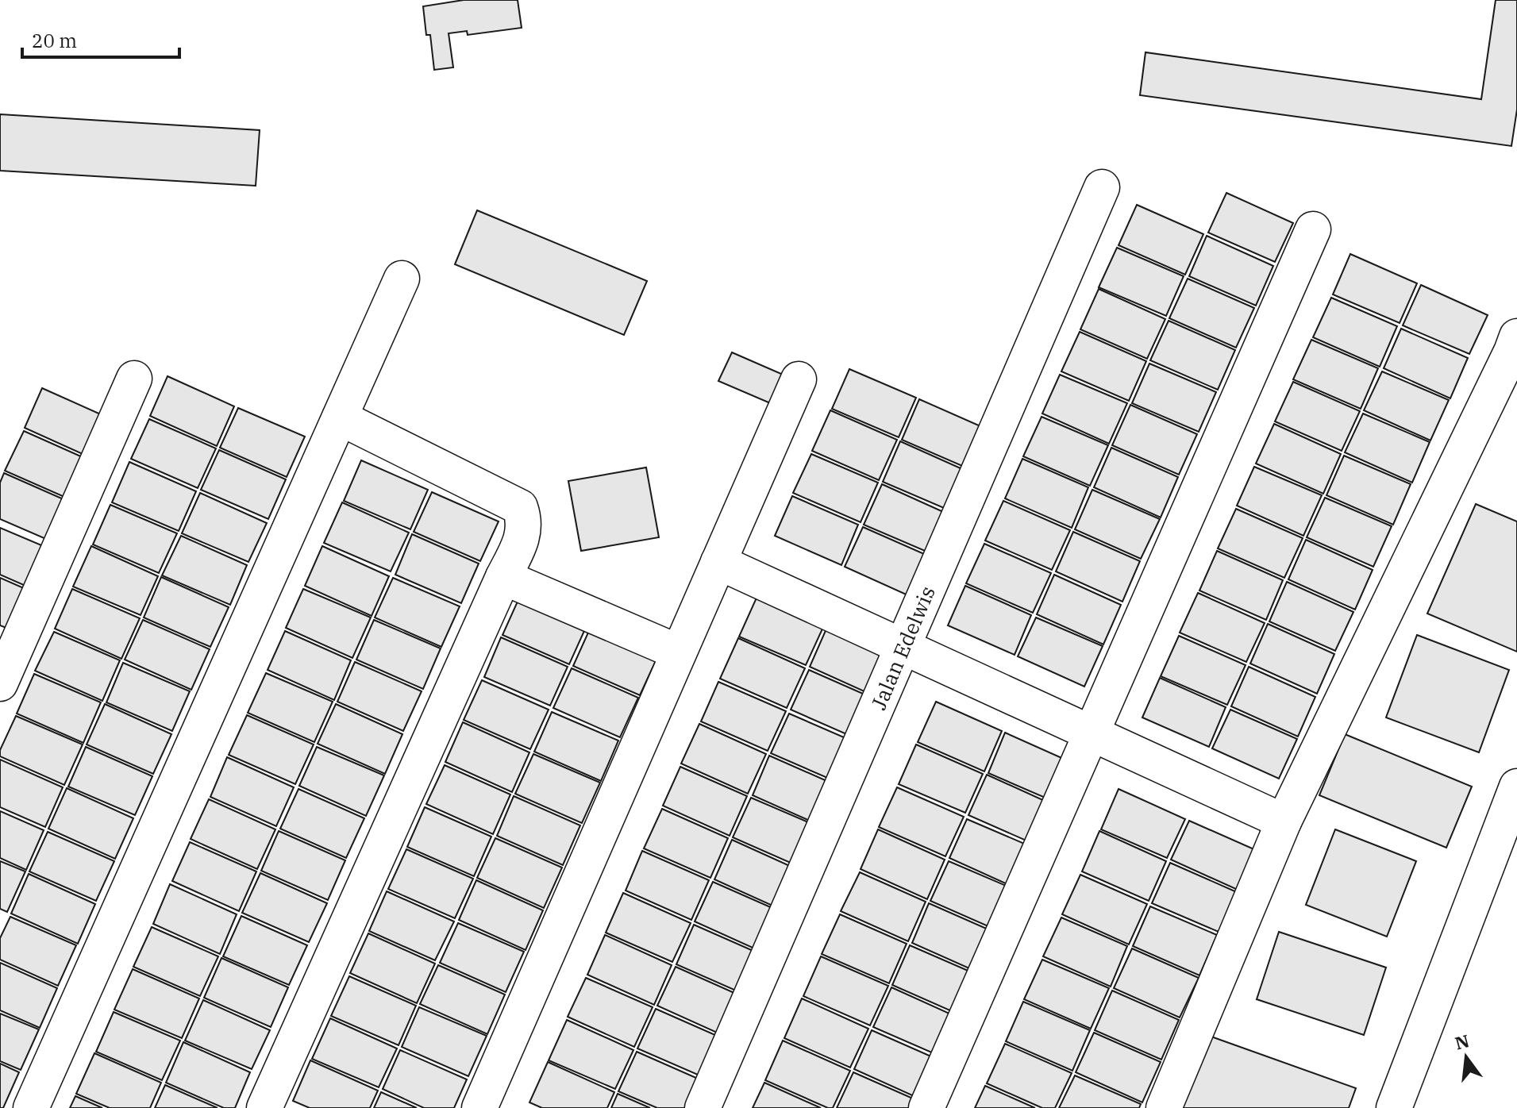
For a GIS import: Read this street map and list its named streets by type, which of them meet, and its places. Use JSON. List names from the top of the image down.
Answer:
{
  "streets": {
    "street": ["Jalan Edelwis"]
  },
  "scale_bar": "20 m",
  "north": "top"
}
